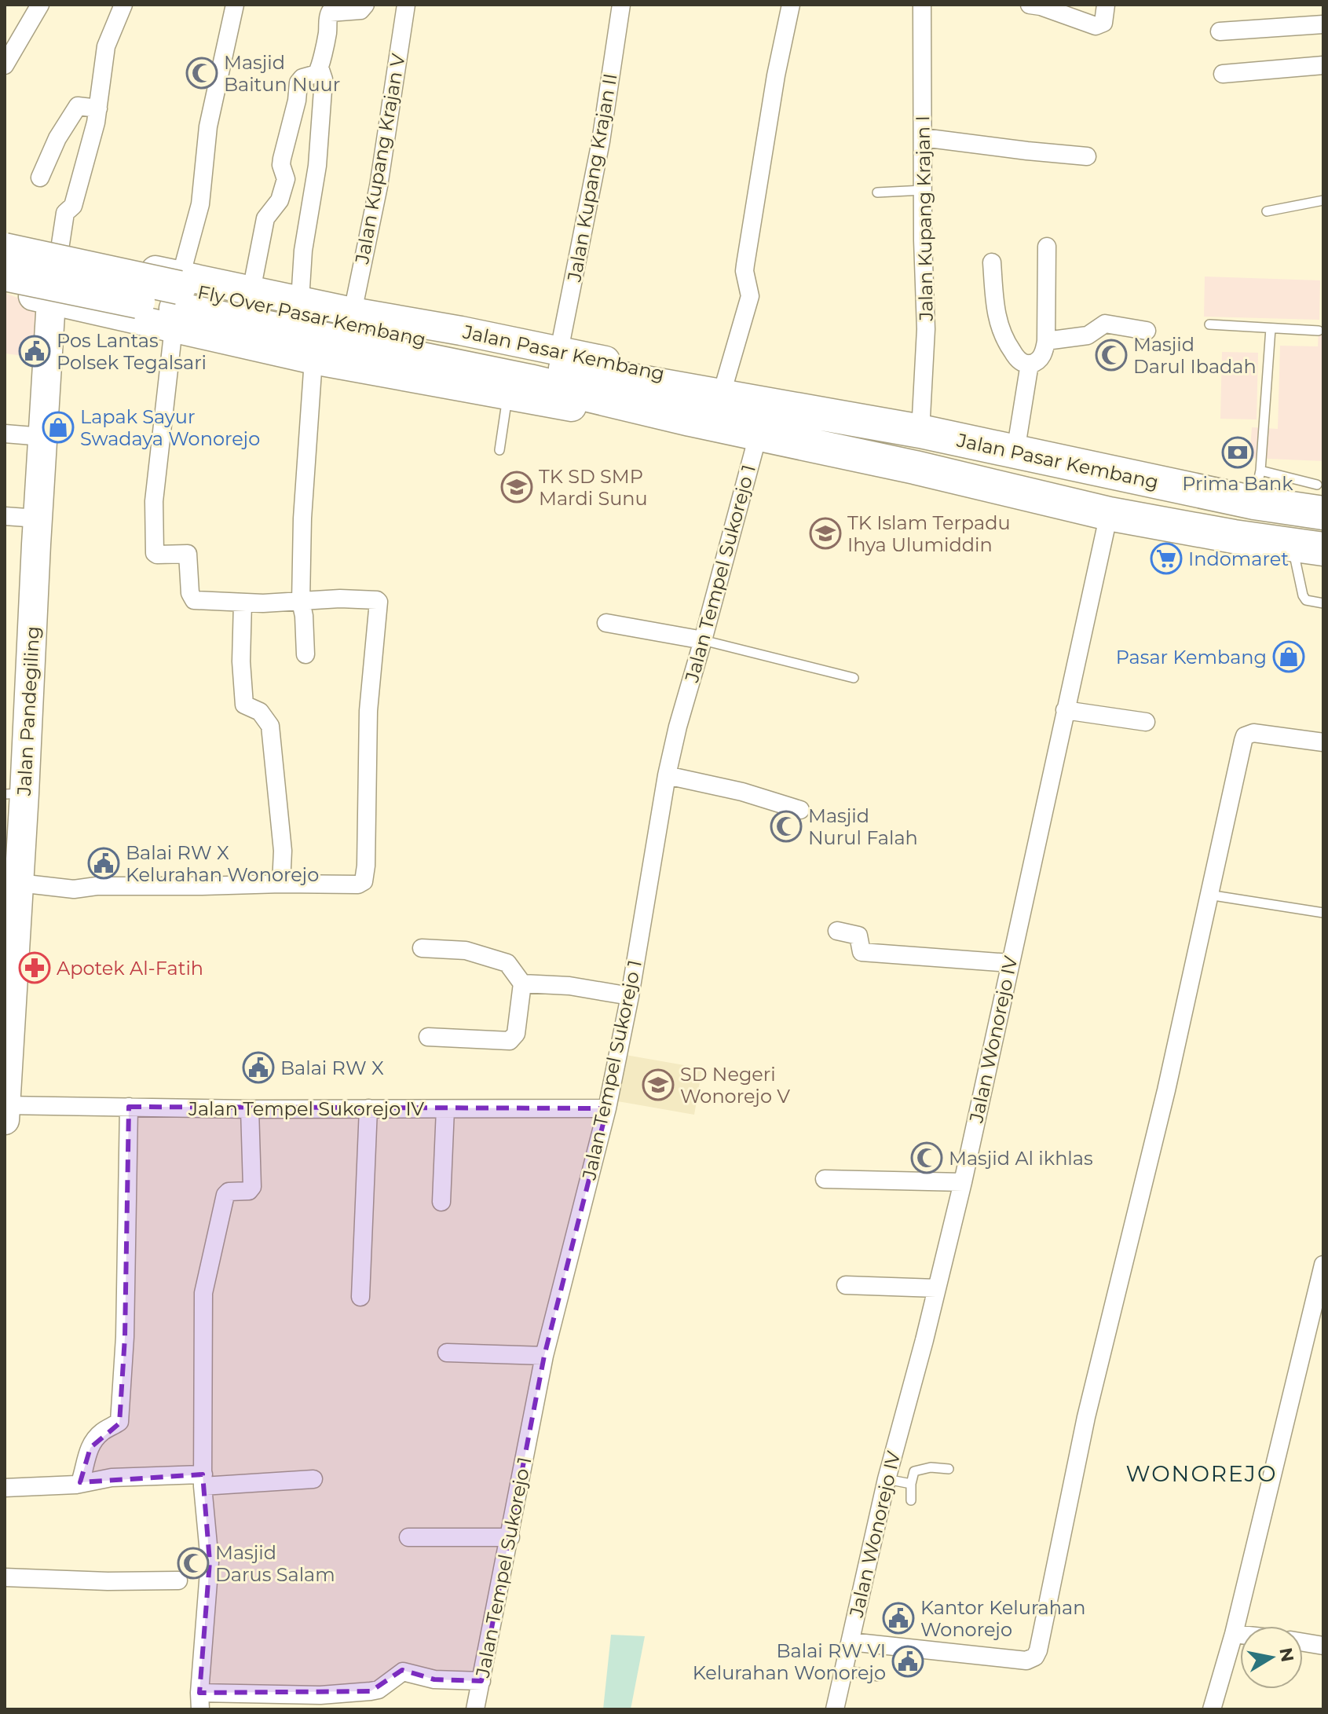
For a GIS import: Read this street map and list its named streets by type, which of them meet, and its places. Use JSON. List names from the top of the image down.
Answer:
{
  "streets": {
    "highway": ["Fly Over Pasar Kembang", "Jalan Pasar Kembang"],
    "main road": ["Jalan Pandegiling"],
    "street": [
      "Jalan Kupang Krajan V",
      "Jalan Kupang Krajan II",
      "Jalan Kupang Krajan I",
      "Jalan Tempel Sukorejo 1",
      "Jalan Wonorejo IV",
      "Jalan Tempel Sukorejo IV"
    ]
  },
  "crossings": [
    ["Jalan Kupang Krajan V", "Jalan Pasar Kembang"],
    ["Jalan Kupang Krajan II", "Fly Over Pasar Kembang"],
    ["Jalan Kupang Krajan II", "Jalan Pasar Kembang"],
    ["Jalan Kupang Krajan I", "Jalan Pasar Kembang"],
    ["Fly Over Pasar Kembang", "Jalan Pasar Kembang"],
    ["Jalan Pasar Kembang", "Jalan Tempel Sukorejo 1"],
    ["Jalan Pasar Kembang", "Jalan Pandegiling"],
    ["Jalan Pasar Kembang", "Jalan Wonorejo IV"],
    ["Jalan Tempel Sukorejo 1", "Jalan Tempel Sukorejo IV"],
    ["Jalan Pandegiling", "Jalan Tempel Sukorejo IV"]
  ],
  "districts": ["WONOREJO"],
  "places": {
    "mosque": [
      "Masjid Baitun Nuur",
      "Masjid Darul Ibadah",
      "Masjid Nurul Falah",
      "Masjid Al ikhlas",
      "Masjid Darus Salam"
    ],
    "public building": [
      "Pos Lantas Polsek Tegalsari",
      "Balai RW X Kelurahan Wonorejo",
      "Balai RW X",
      "Kantor Kelurahan Wonorejo",
      "Balai RW VI Kelurahan Wonorejo"
    ],
    "shop": ["Lapak Sayur Swadaya Wonorejo", "Pasar Kembang"],
    "bank": ["Prima Bank"],
    "school or university": ["TK SD SMP Mardi Sunu", "TK Islam Terpadu Ihya Ulumiddin", "SD Negeri Wonorejo V"],
    "supermarket": ["Indomaret"],
    "pharmacy": ["Apotek Al-Fatih"]
  },
  "north": "right"
}
